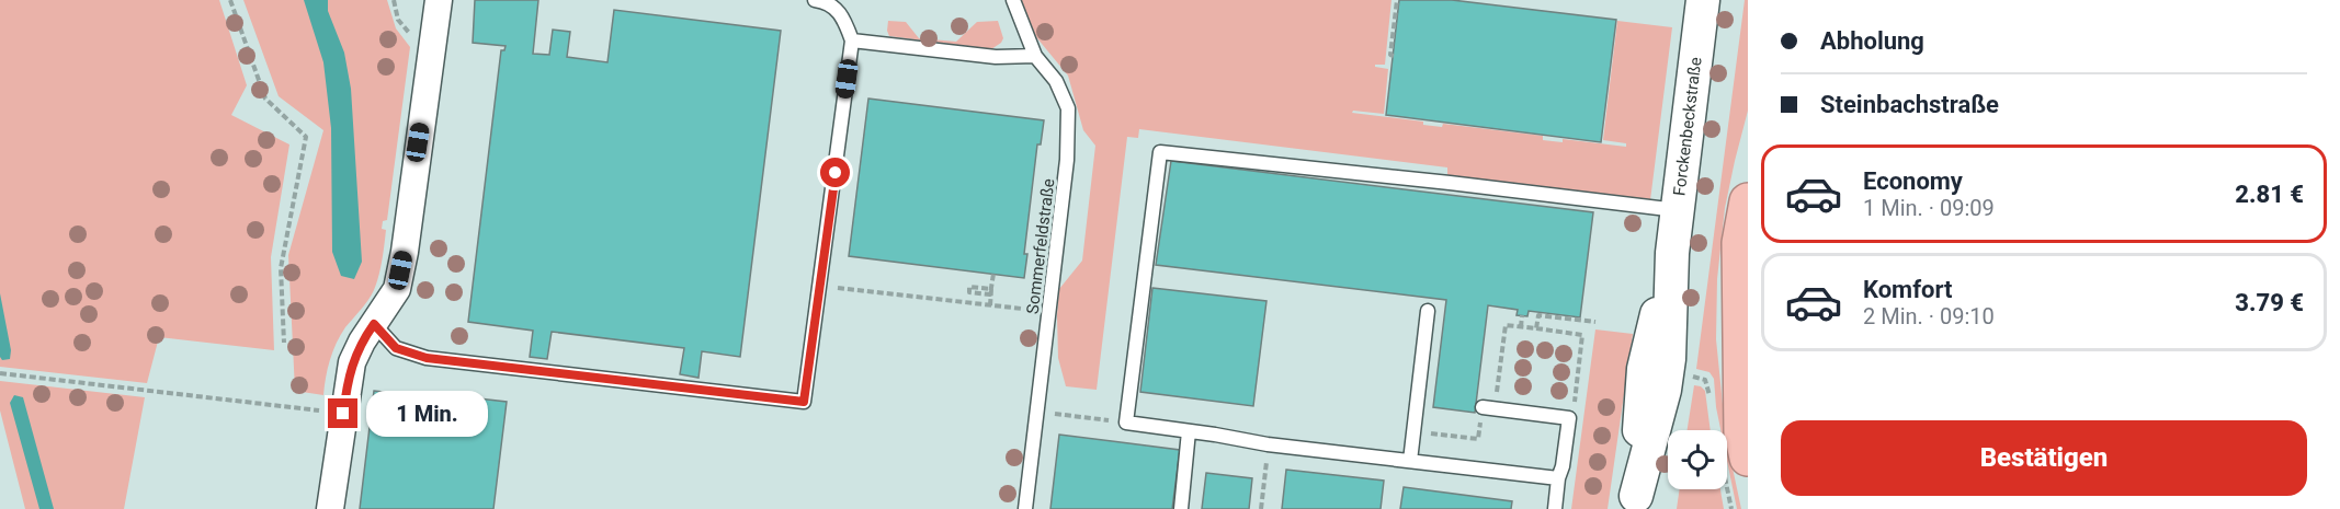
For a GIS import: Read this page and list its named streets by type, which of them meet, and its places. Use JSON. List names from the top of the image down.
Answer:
{
  "streets": {
    "street": ["Forckenbeckstraße"],
    "lane": ["Sommerfeldstraße"]
  },
  "page": {
    "banner": ["Abholung", "Steinbachstraße"],
    "list": [
      {
        "name": "Economy",
        "note": "1 Min. · 09:09",
        "value": "2.81 €"
      },
      {
        "name": "Komfort",
        "note": "2 Min. · 09:10",
        "value": "3.79 €"
      }
    ],
    "bubble": "1 Min.",
    "buttons": "Bestätigen"
  }
}
